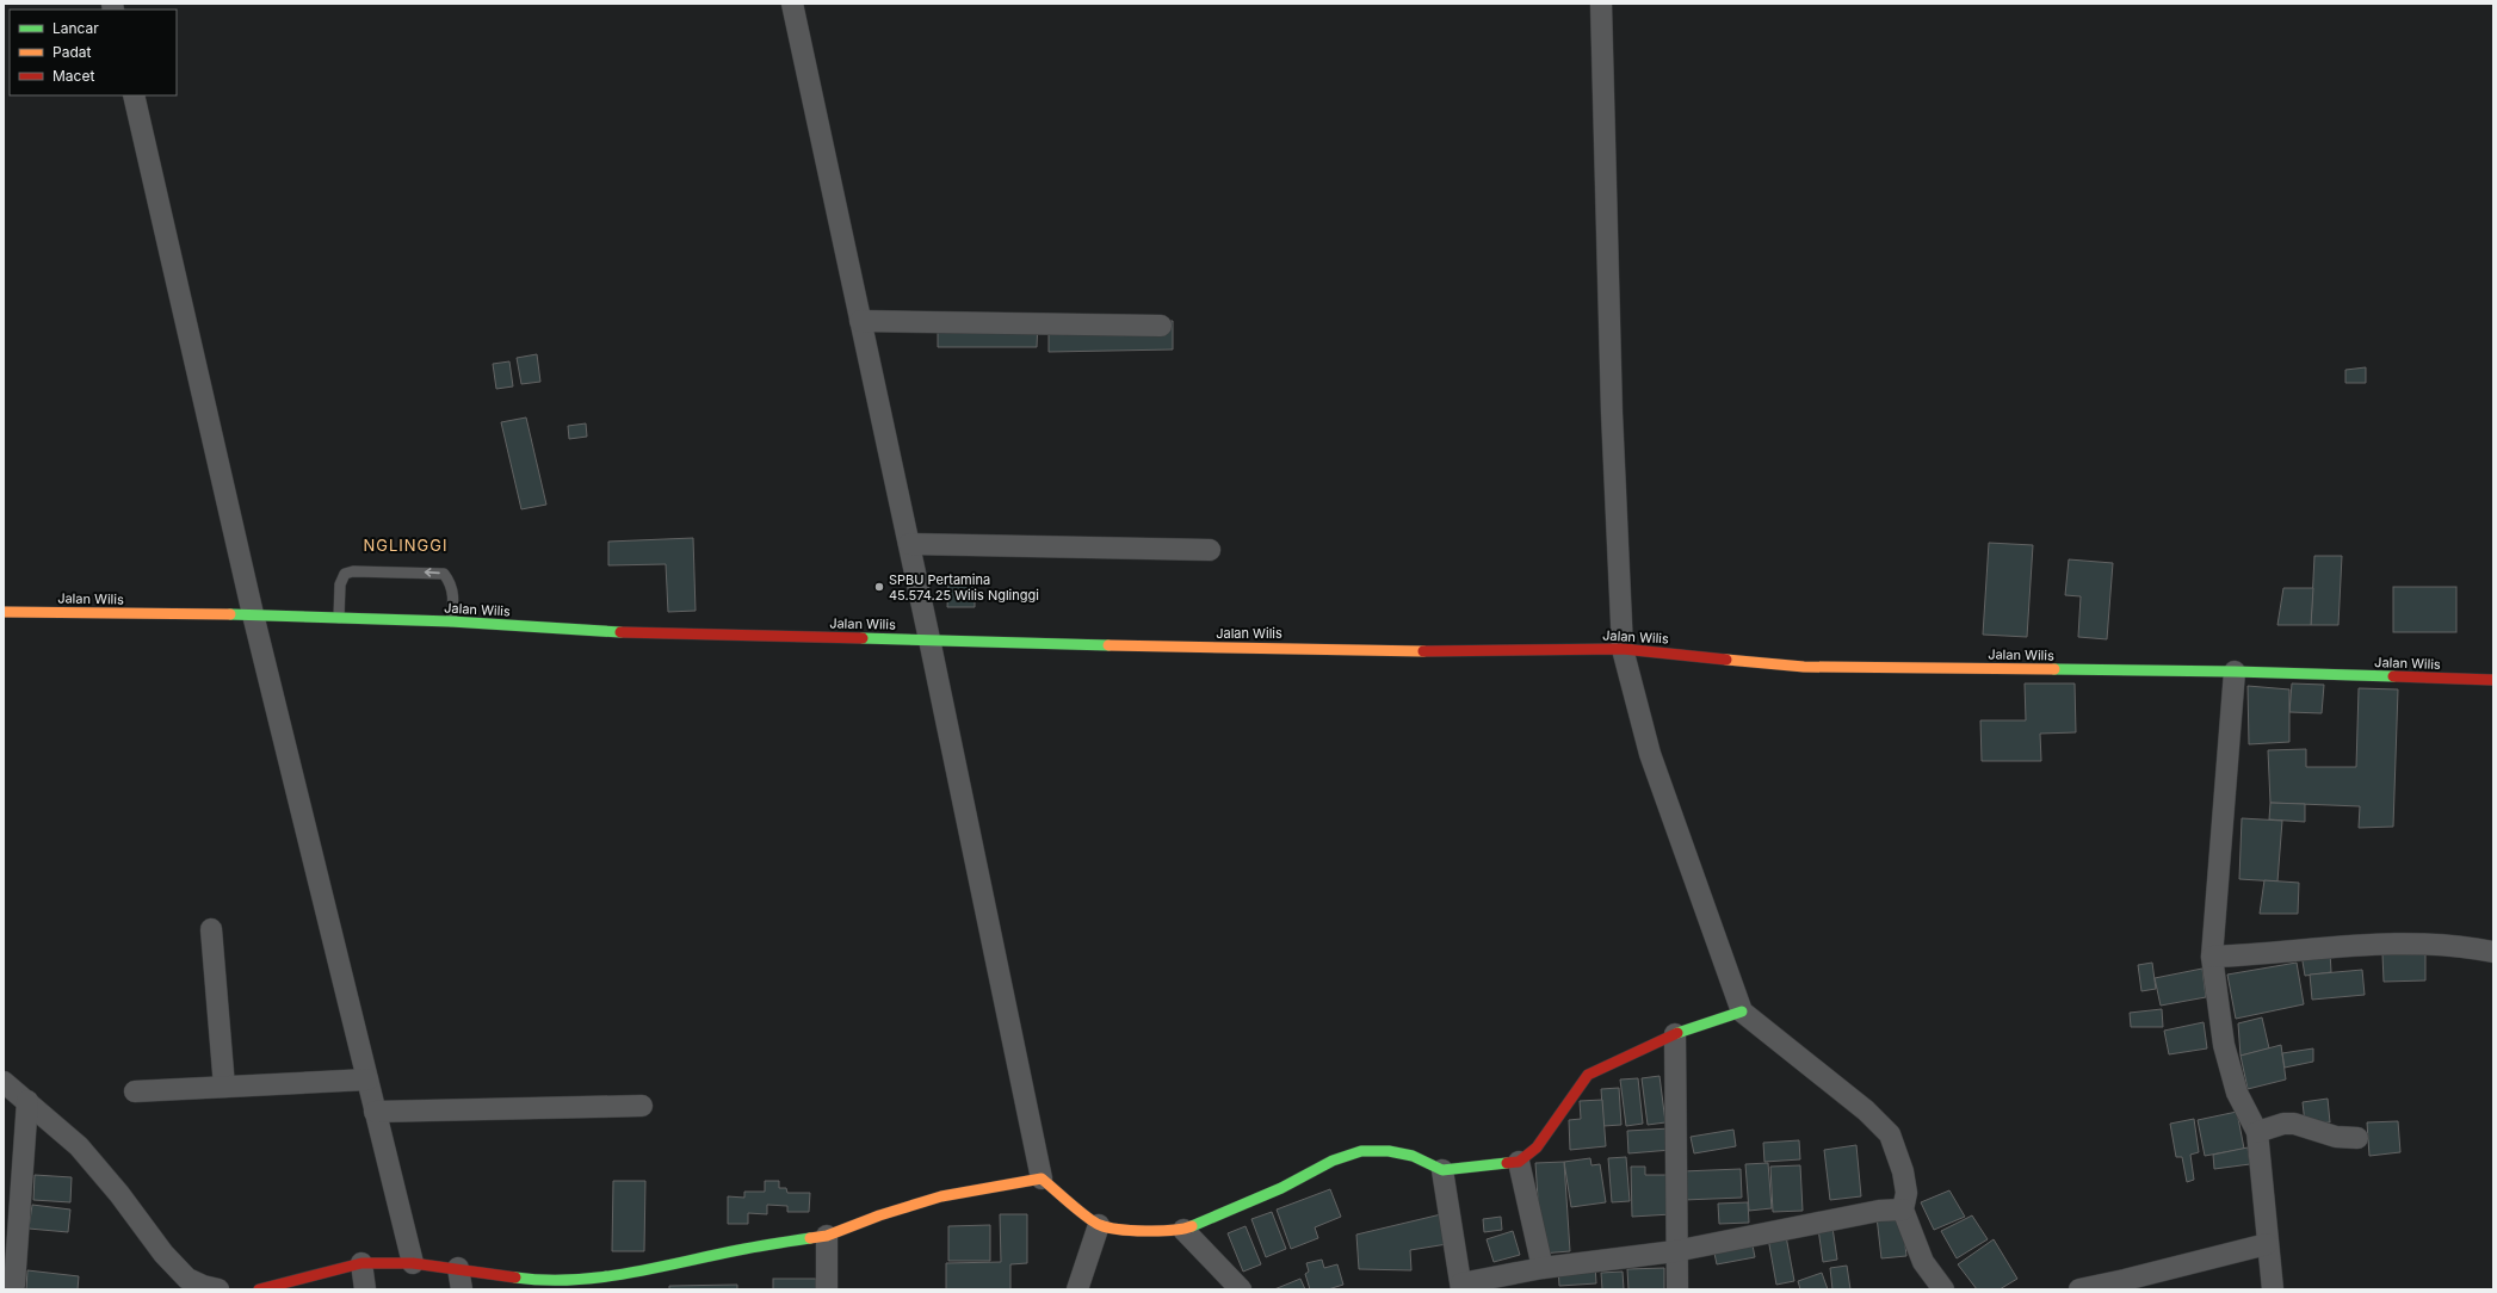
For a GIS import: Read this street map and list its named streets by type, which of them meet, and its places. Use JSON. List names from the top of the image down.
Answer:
{
  "streets": {
    "main road": ["Jalan Wilis"]
  },
  "districts": ["NGLINGGI"],
  "places": ["SPBU Pertamina 45.574.25 Wilis Nglinggi"],
  "legend": ["Lancar", "Padat", "Macet"]
}
